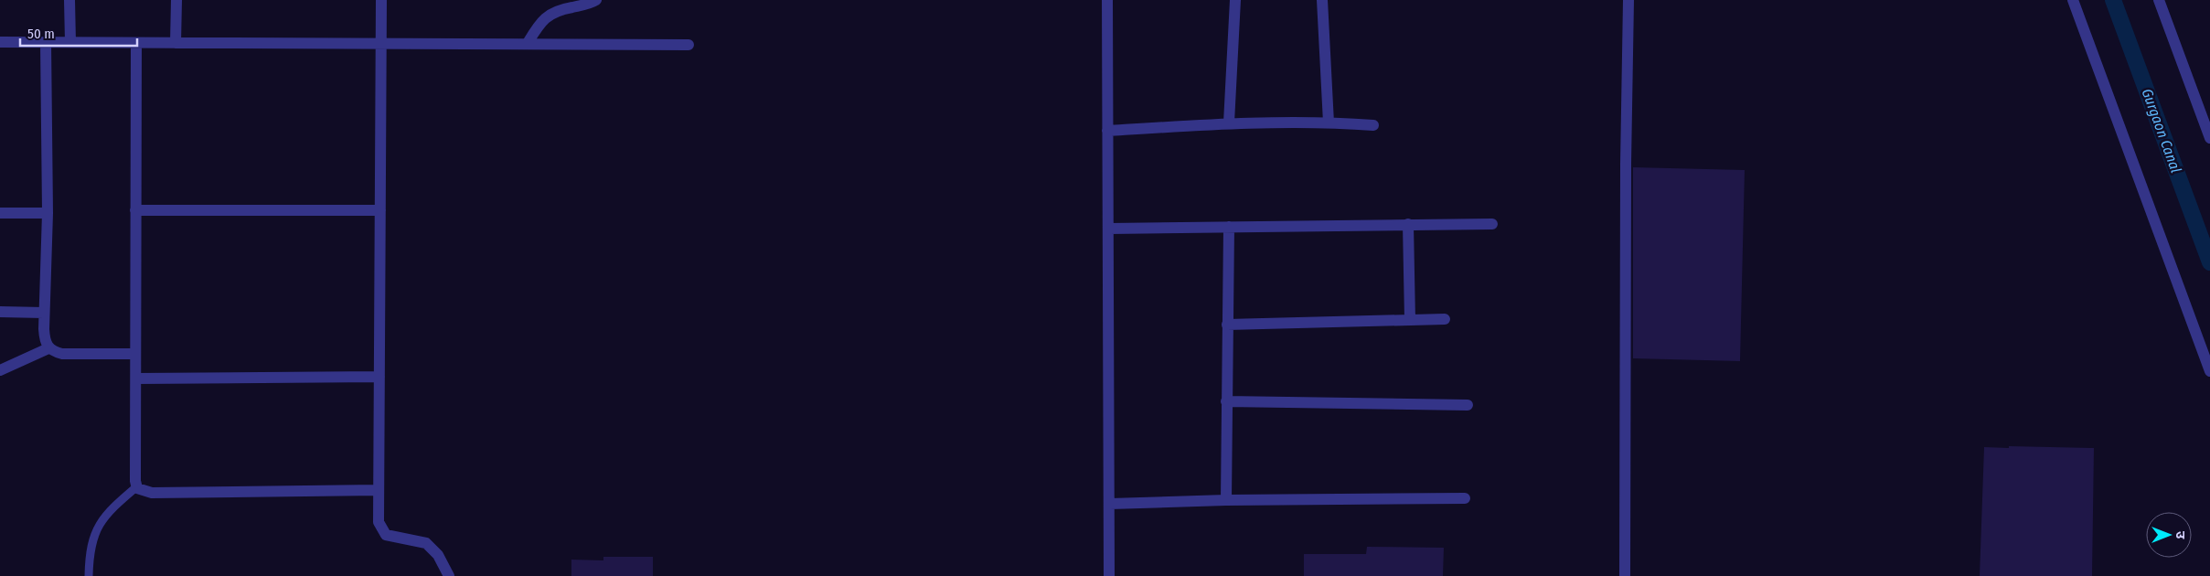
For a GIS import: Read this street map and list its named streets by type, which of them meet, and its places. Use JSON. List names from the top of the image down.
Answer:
{
  "water": ["Gurgaon Canal"],
  "scale_bar": "50 m",
  "north": "right"
}
